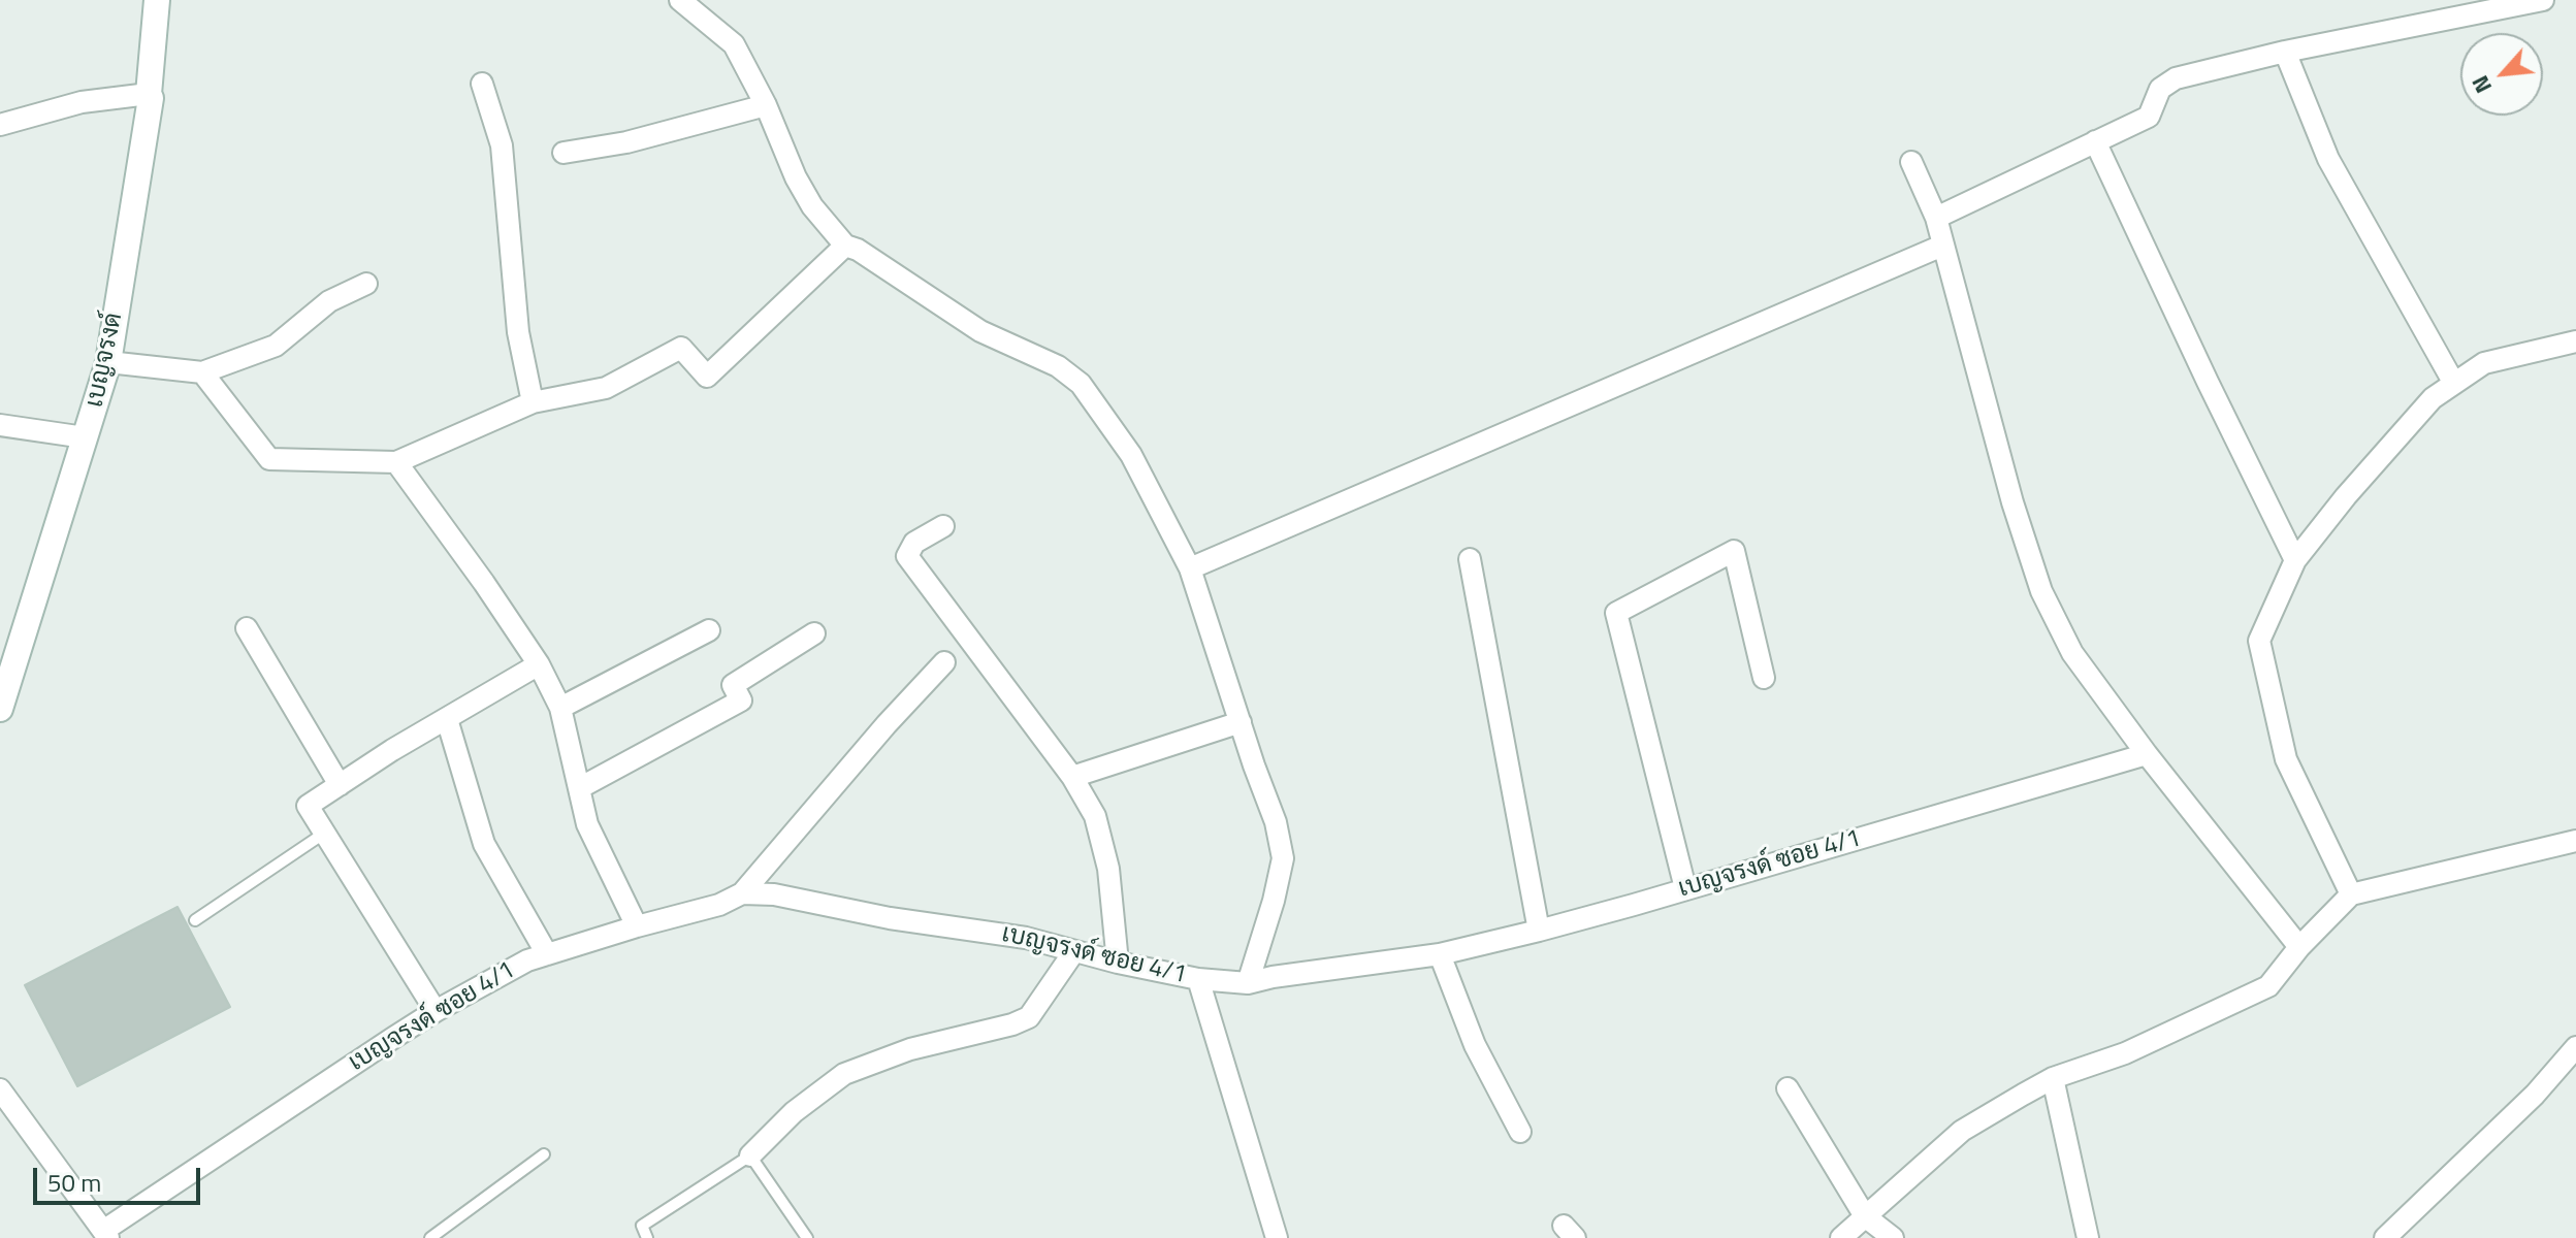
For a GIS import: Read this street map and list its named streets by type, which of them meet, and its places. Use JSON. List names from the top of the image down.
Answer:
{
  "streets": {
    "street": ["เบญจรงด์", "เบญจรงด์ ซอย 4/1"]
  },
  "scale_bar": "50 m",
  "north": "bottom left"
}
